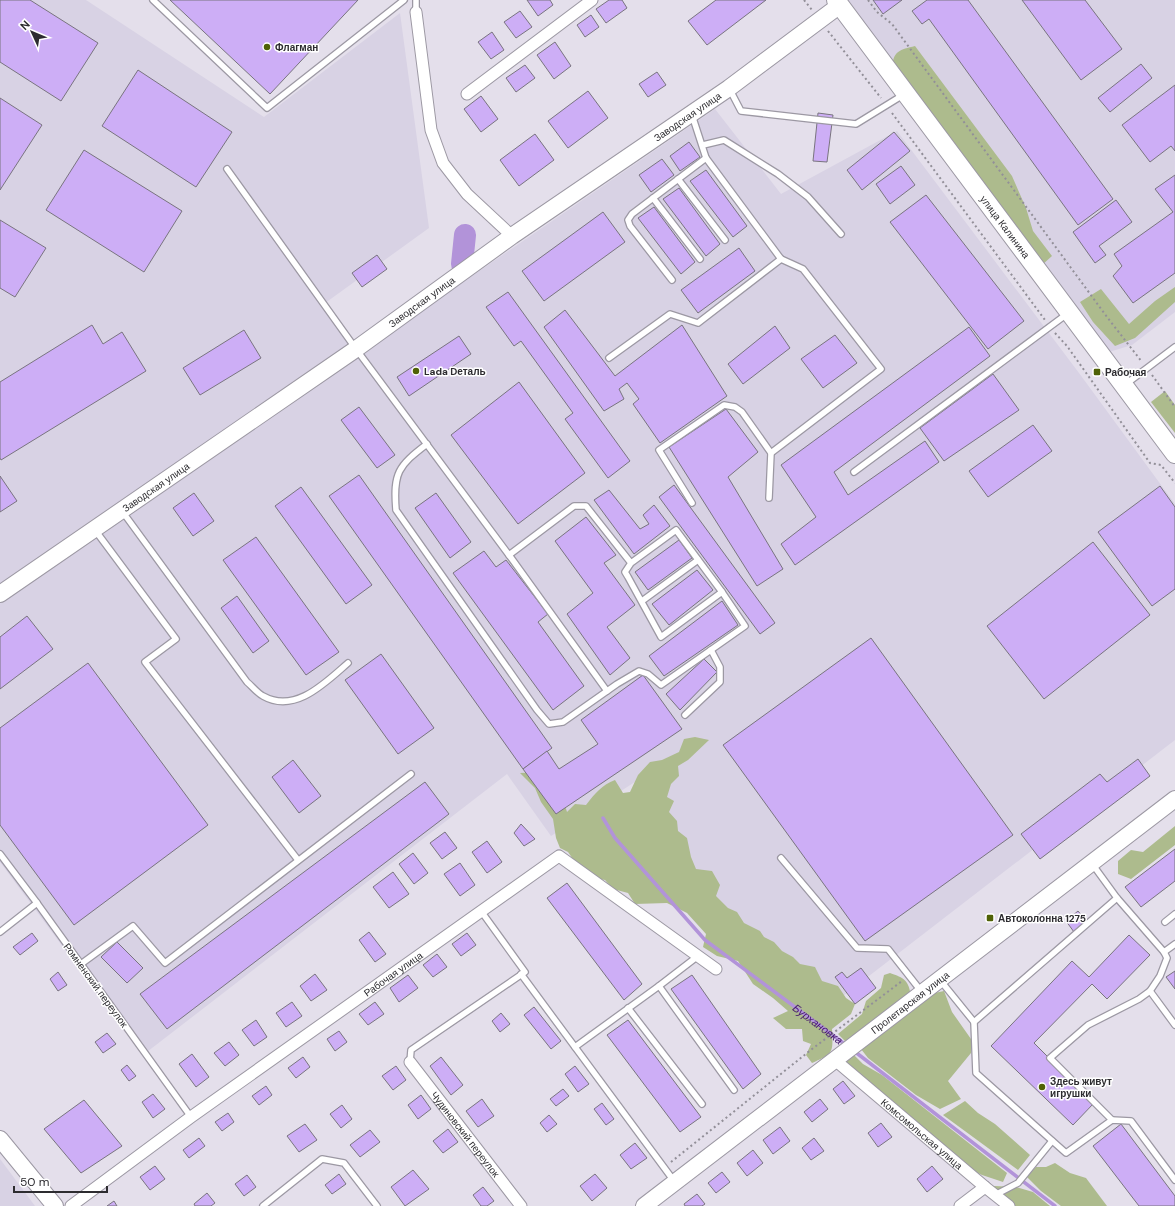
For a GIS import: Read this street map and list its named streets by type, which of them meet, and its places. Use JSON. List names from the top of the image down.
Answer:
{
  "streets": {
    "main road": ["улица Калинина"],
    "street": [
      "Заводская улица",
      "Рабочая улица",
      "Пролетарская улица",
      "Комсомольская улица",
      "Чудиновский переулок"
    ],
    "lane": ["Ромненский переулок"]
  },
  "crossings": [
    ["Заводская улица", "улица Калинина"],
    ["Рабочая улица", "Ромненский переулок"],
    ["Пролетарская улица", "Комсомольская улица"]
  ],
  "water": ["Бурхановка"],
  "places": {
    "other": ["Флагман", "Lada Dеталь", "Здесь живут игрушки"],
    "transit": ["Рабочая", "Автоколонна 1275"]
  },
  "scale_bar": "50 m",
  "north": "top left"
}
